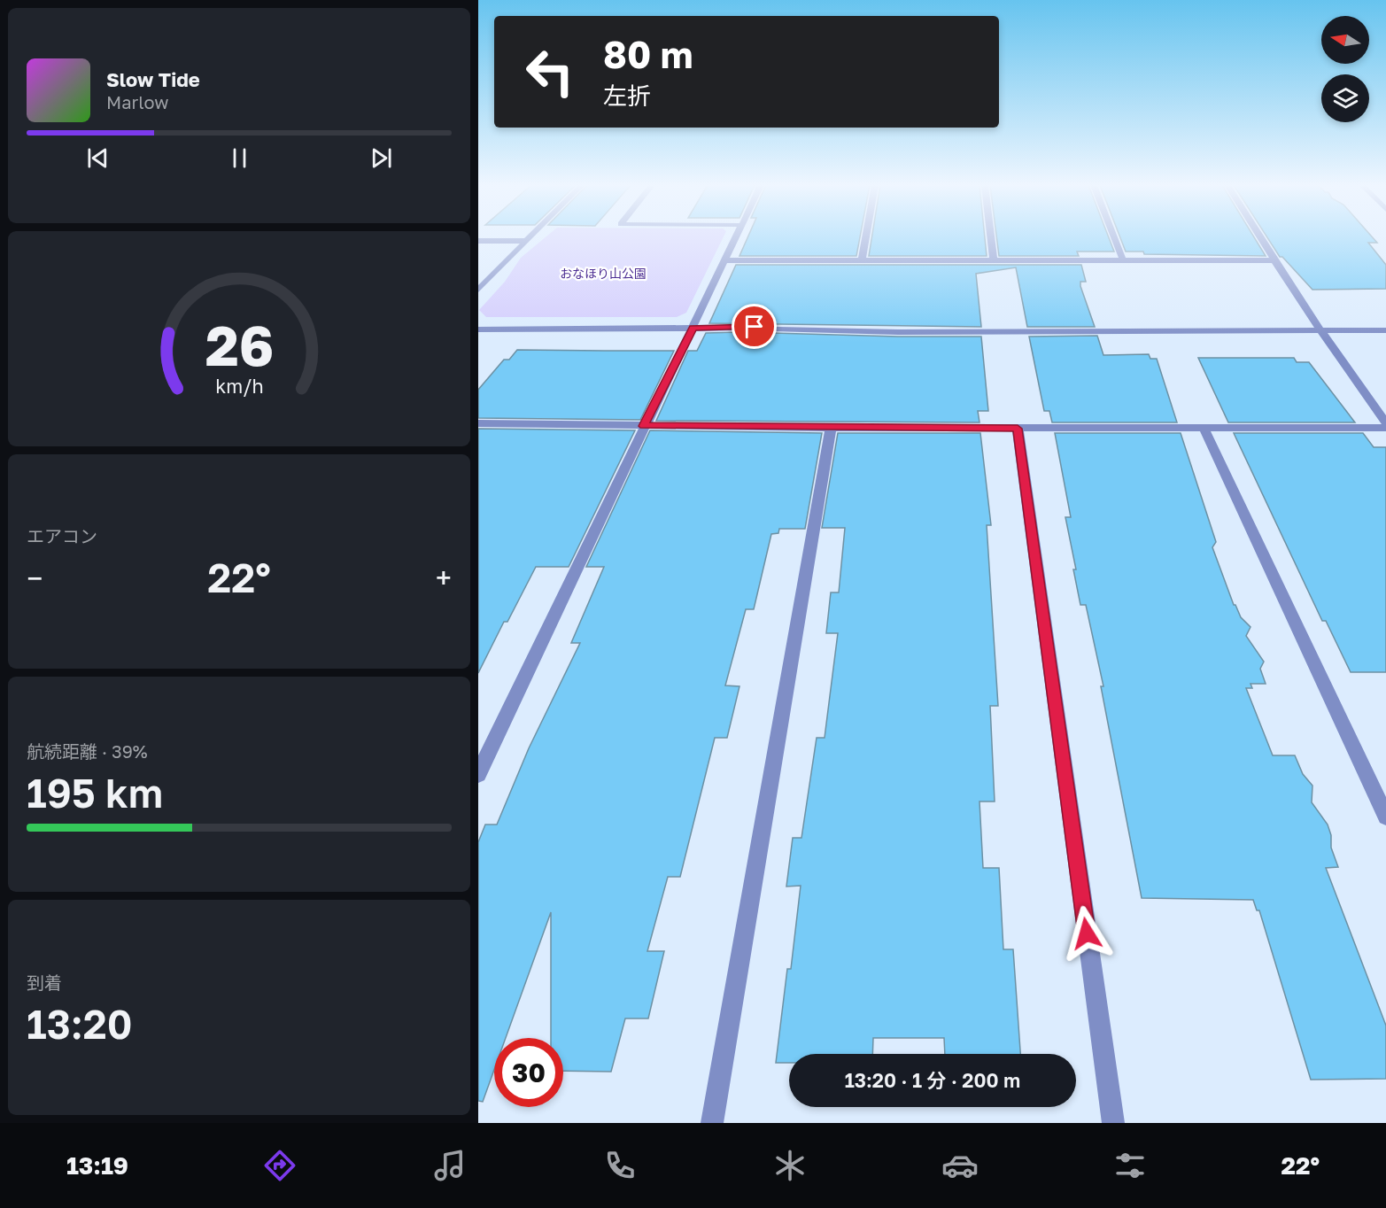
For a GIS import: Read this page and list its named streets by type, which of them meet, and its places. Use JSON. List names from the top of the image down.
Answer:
{
  "parks": ["おなほり山公園"],
  "north": "left",
  "page": {
    "turn": ["80 m", "左折"],
    "song": ["Slow Tide", "Marlow"],
    "tile": [
      "エアコン",
      ["航続距離 · 39%", "195 km"],
      ["到着", "13:20"]
    ],
    "heat": ["−", "22°", "+"],
    "limit": "30",
    "trip": "13:20 · 1 分 · 200 m",
    "tabs": ["13:19", "22°"],
    "gauge": ["26", "km/h"]
  }
}
